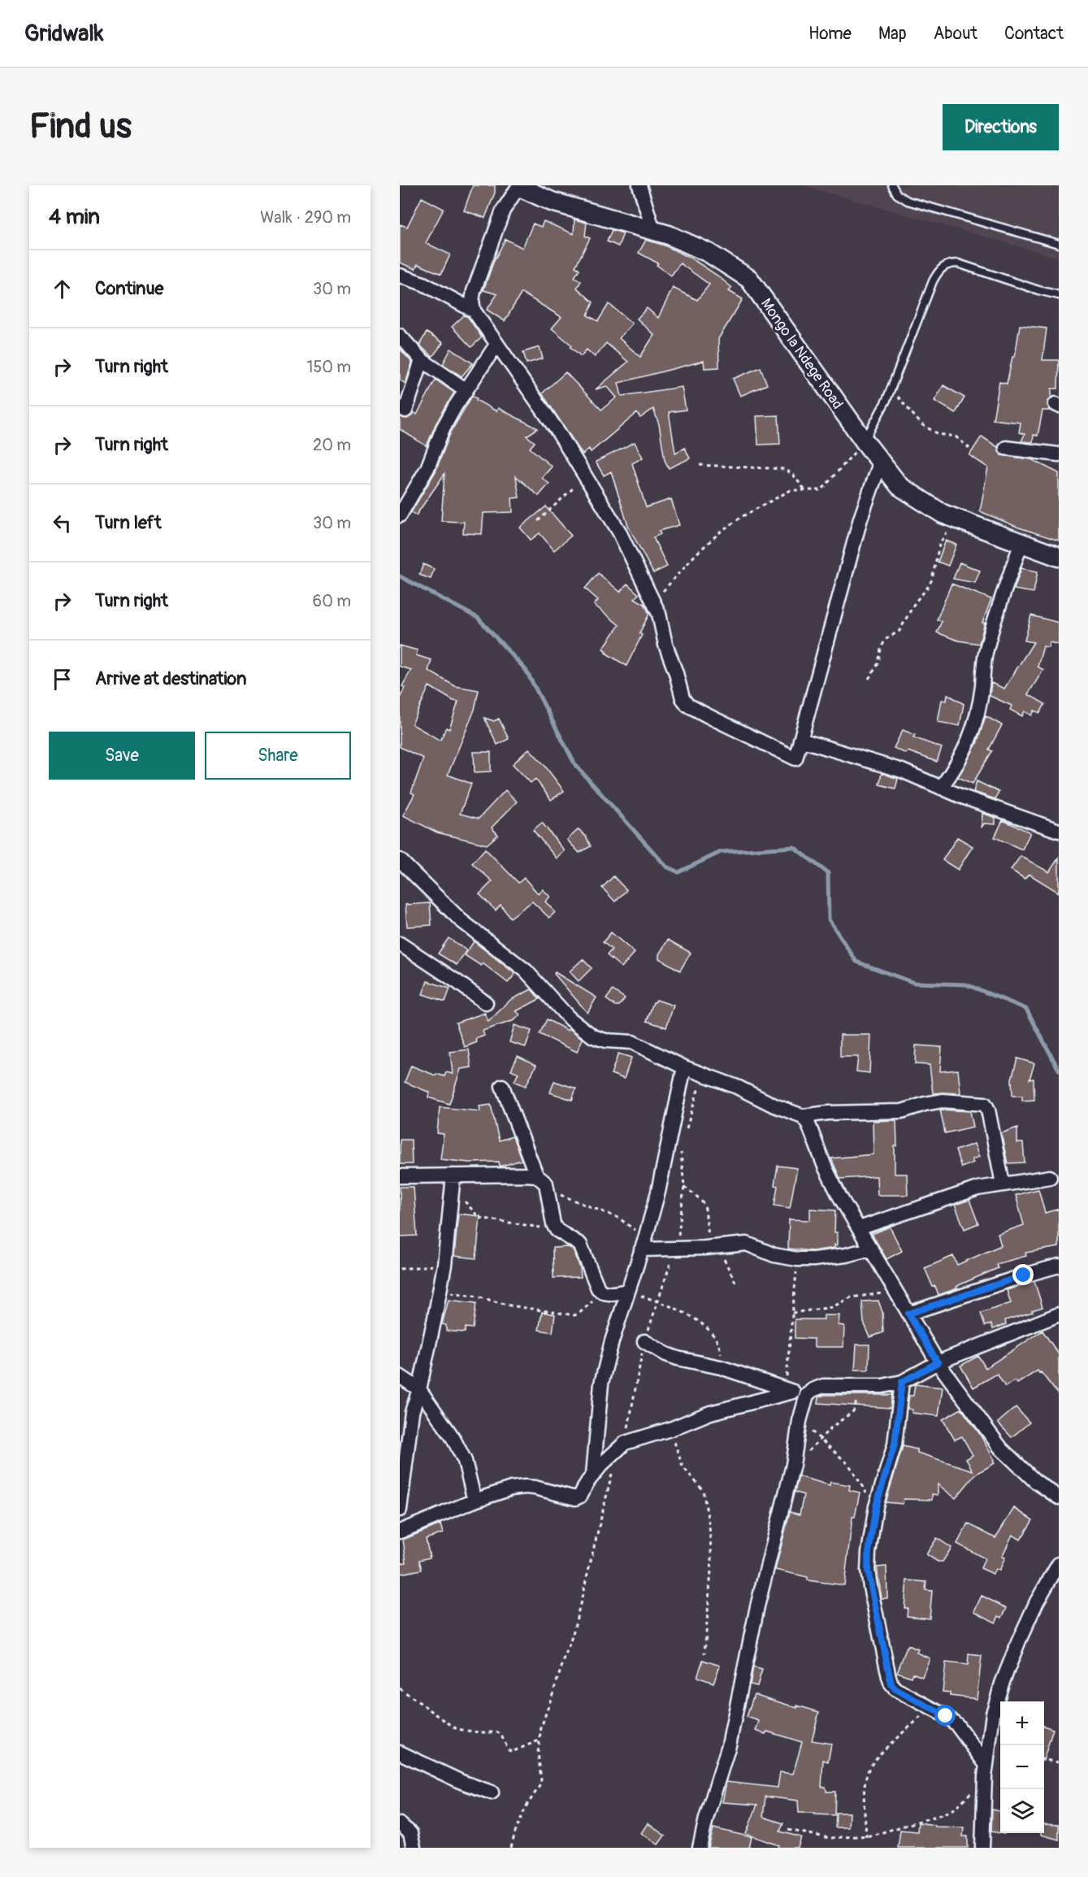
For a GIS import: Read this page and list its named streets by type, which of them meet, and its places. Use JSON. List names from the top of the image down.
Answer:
{
  "streets": {
    "street": ["Mongo la Ndege Road"]
  },
  "page": {
    "header": "Gridwalk",
    "nav": [
      "Home",
      "Map",
      "About",
      "Contact"
    ],
    "buttons": [
      "Directions",
      ["Save", "Share"]
    ],
    "title": "Find us",
    "heading": ["4 min", "Walk · 290 m"],
    "list": [
      ["Continue", "30 m"],
      ["Turn right", "150 m"],
      ["Turn right", "20 m"],
      ["Turn left", "30 m"],
      ["Turn right", "60 m"],
      "Arrive at destination"
    ],
    "map_buttons": ["+", "−"]
  }
}
